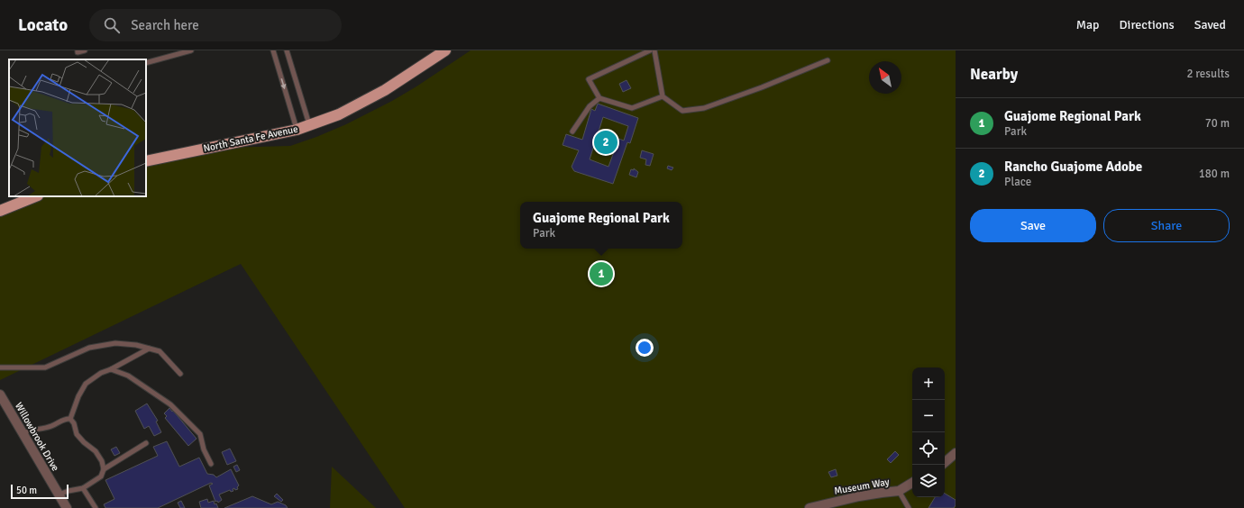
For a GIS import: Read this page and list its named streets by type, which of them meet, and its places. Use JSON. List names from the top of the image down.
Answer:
{
  "streets": {
    "main road": ["North Santa Fe Avenue"],
    "street": ["Willowbrook Drive", "Museum Way"]
  },
  "scale_bar": "50 m",
  "north": "top left",
  "page": {
    "header": "Locato",
    "search": "Search here",
    "nav": ["Map", "Directions", "Saved"],
    "heading": ["Nearby", "2 results"],
    "list": [
      {
        "mark": "1",
        "name": "Guajome Regional Park",
        "note": "Park",
        "value": "70 m"
      },
      {
        "mark": "2",
        "name": "Rancho Guajome Adobe",
        "note": "Place",
        "value": "180 m"
      }
    ],
    "pins": ["2", "1"],
    "buttons": ["Save", "Share"],
    "popup": ["Guajome Regional Park", "Park"],
    "map_buttons": ["+", "−"],
    "scale": "50 m"
  }
}
